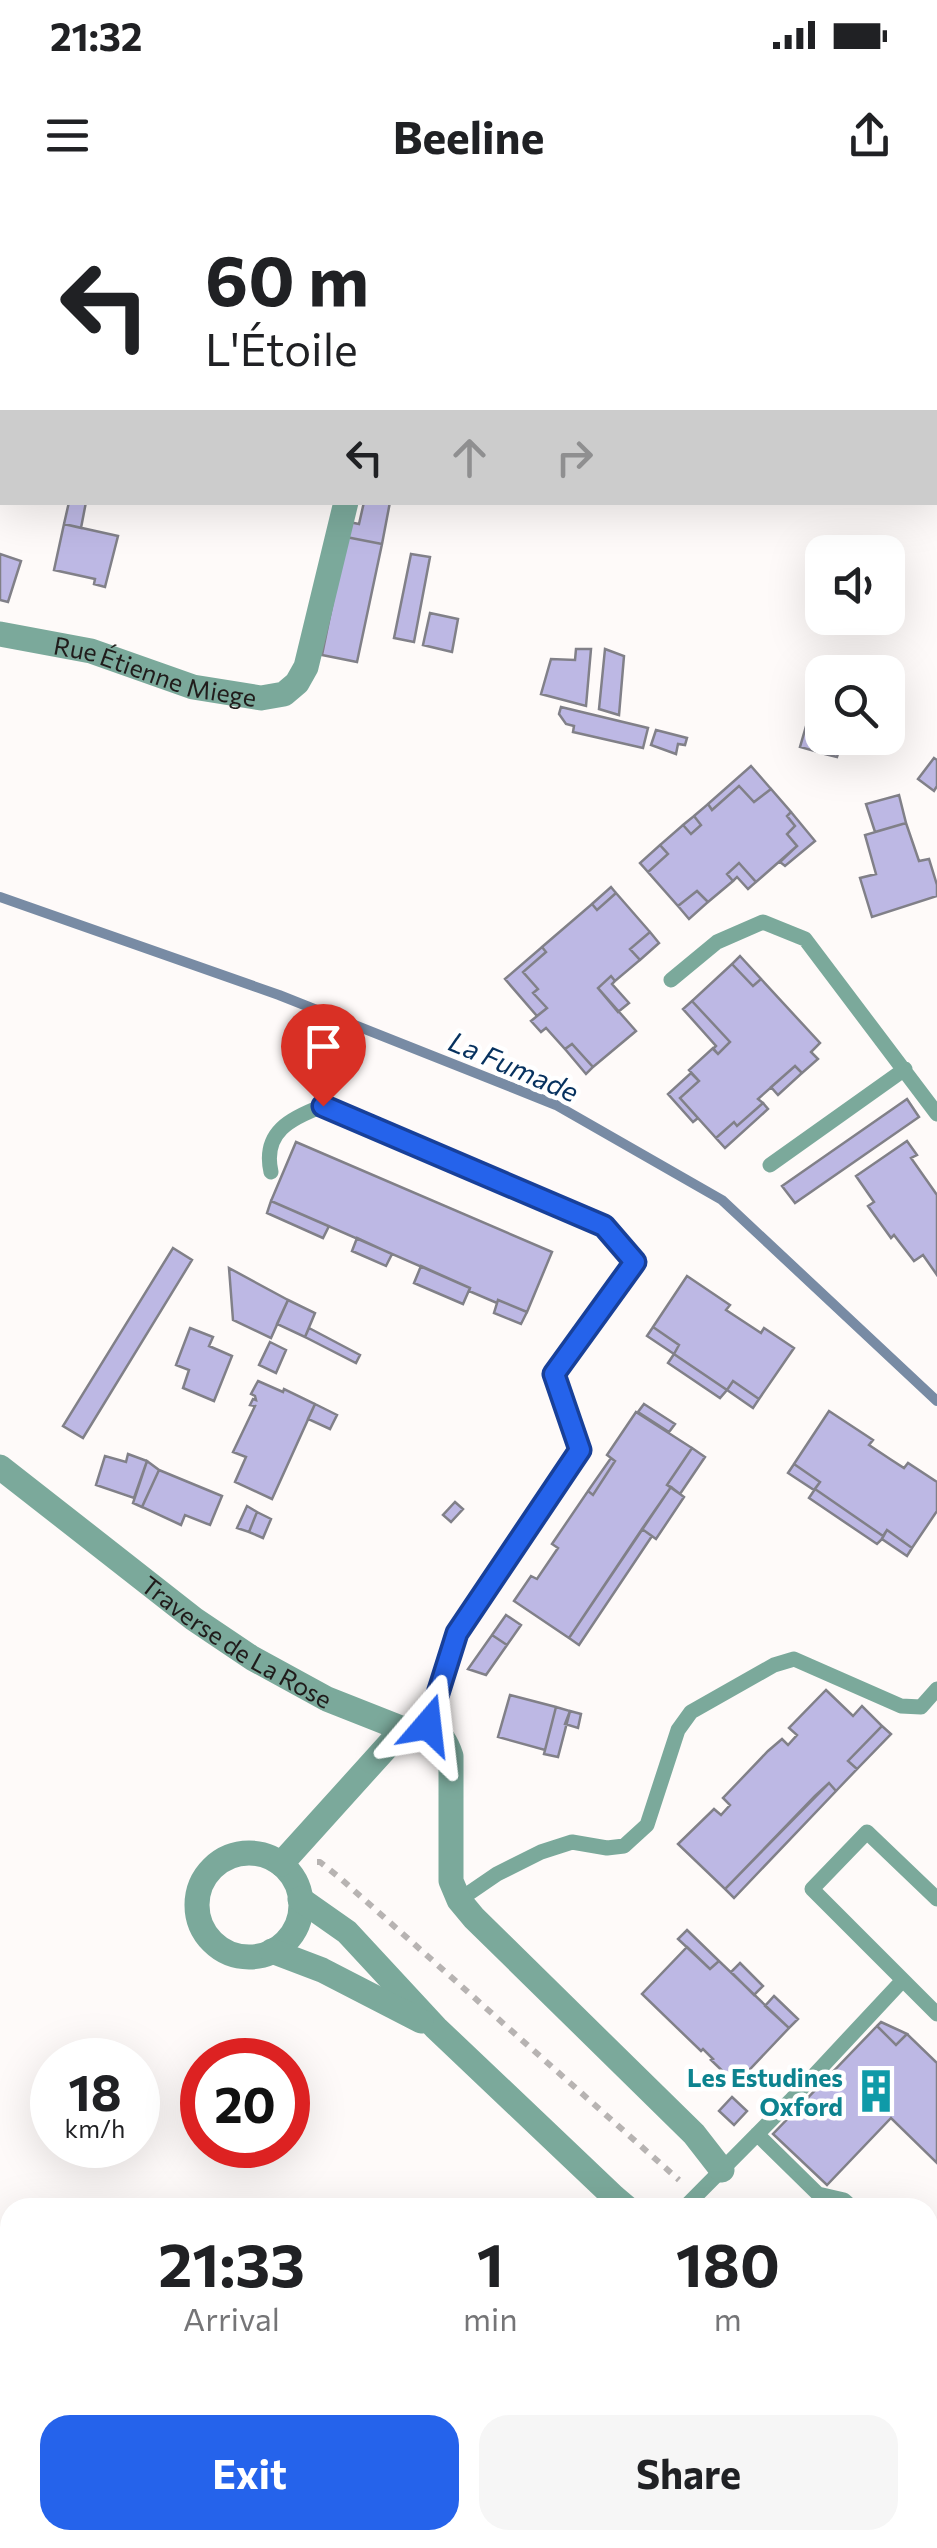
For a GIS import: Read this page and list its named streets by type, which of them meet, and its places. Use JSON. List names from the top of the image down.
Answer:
{
  "streets": {
    "street": ["Rue Étienne Miege", "Traverse de La Rose"]
  },
  "water": ["La Fumade"],
  "places": {
    "building": ["Les Estudines Oxford"]
  },
  "page": {
    "status": "21:32",
    "header": "Beeline",
    "turn": ["60 m", "L'Étoile"],
    "speed": "18 km/h",
    "limit": "20",
    "eta": [
      "21:33",
      "Arrival",
      "1",
      "min",
      "180",
      "m"
    ],
    "buttons": ["Exit", "Share"]
  }
}
